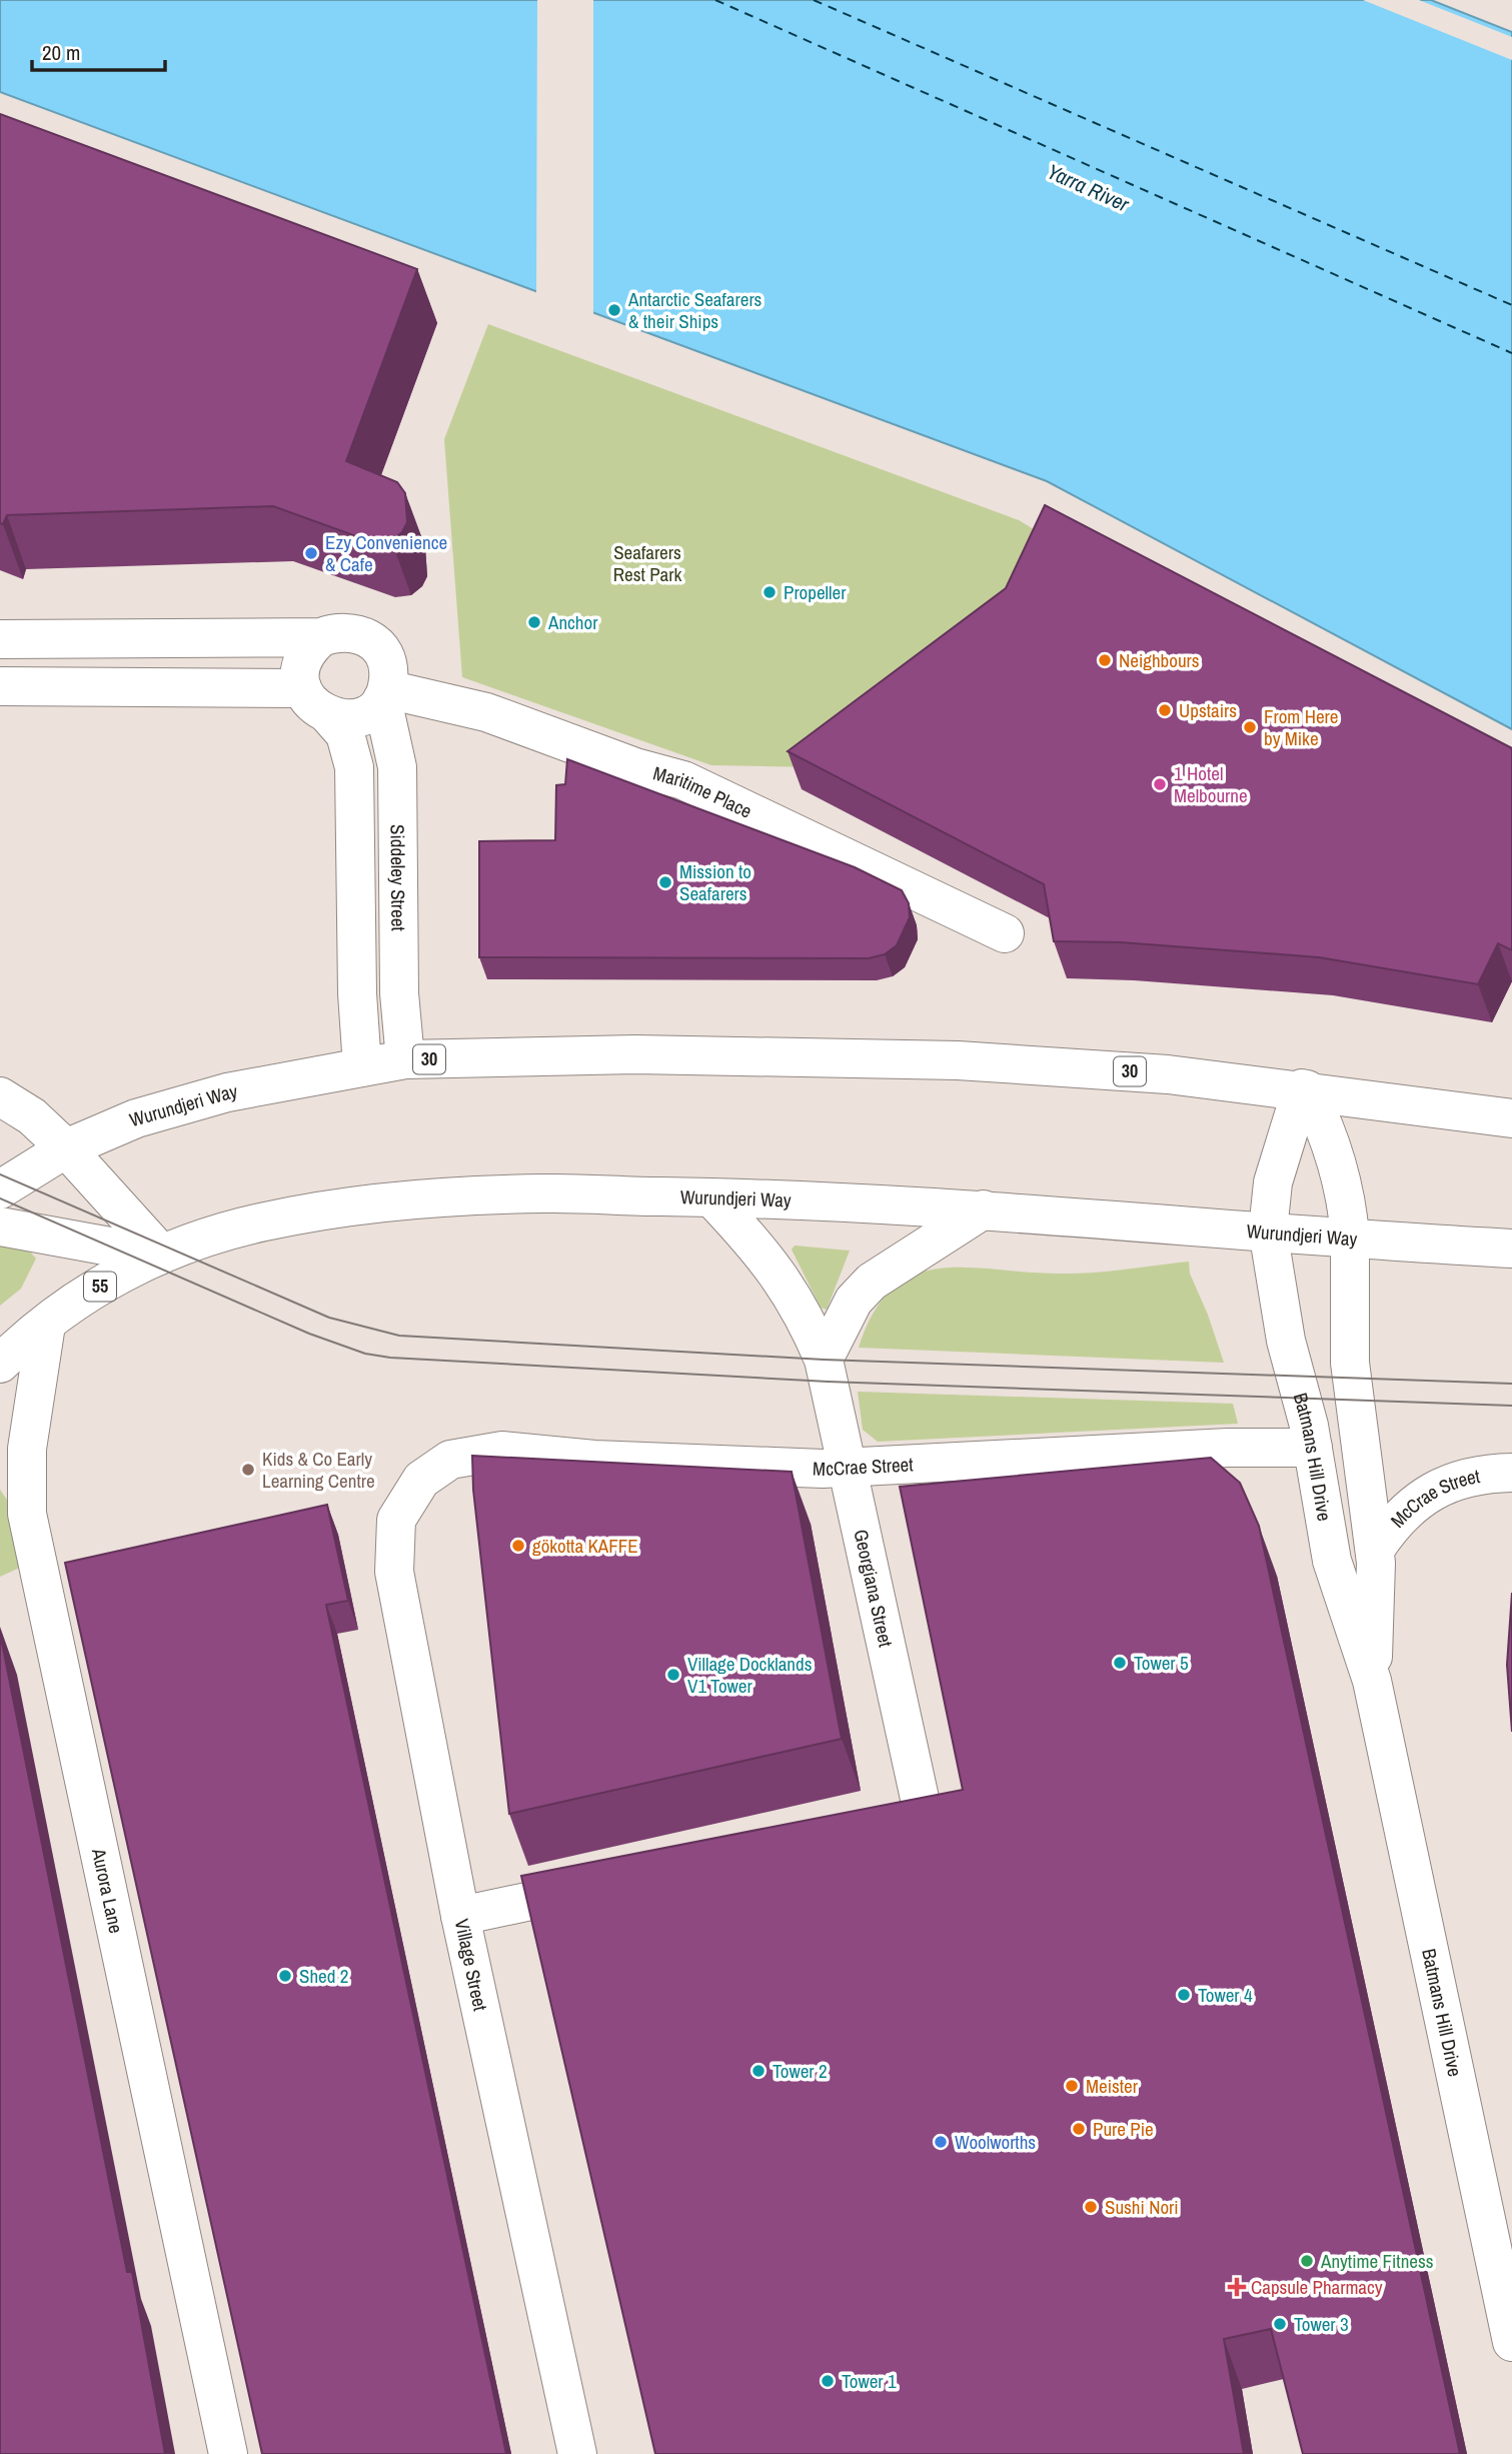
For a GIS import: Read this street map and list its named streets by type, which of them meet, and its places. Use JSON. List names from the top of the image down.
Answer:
{
  "streets": {
    "main road": [
      "Maritime Place",
      "Siddeley Street",
      "30",
      "Wurundjeri Way",
      "55",
      "Batmans Hill Drive",
      "McCrae Street",
      "Georgiana Street",
      "Aurora Lane",
      "Village Street"
    ]
  },
  "crossings": [
    ["Maritime Place", "Siddeley Street"],
    ["Siddeley Street", "Wurundjeri Way"],
    ["Wurundjeri Way", "Batmans Hill Drive"],
    ["Wurundjeri Way", "Georgiana Street"],
    ["Wurundjeri Way", "Aurora Lane"],
    ["Batmans Hill Drive", "McCrae Street"],
    ["McCrae Street", "Georgiana Street"],
    ["McCrae Street", "Village Street"]
  ],
  "water": ["Yarra River"],
  "parks": ["Seafarers Rest Park"],
  "places": {
    "other": [
      "Antarctic Seafarers & their Ships",
      "Ezy Convenience & Cafe",
      "Propeller",
      "Anchor",
      "Neighbours",
      "Upstairs",
      "From Here by Mike",
      "1 Hotel Melbourne",
      "Mission to Seafarers",
      "Kids & Co Early Learning Centre",
      "gökotta KAFFE",
      "Tower 5",
      "Village Docklands V1 Tower",
      "Shed 2",
      "Tower 4",
      "Tower 2",
      "Meister",
      "Pure Pie",
      "Woolworths",
      "Sushi Nori",
      "Anytime Fitness",
      "Tower 3",
      "Tower 1"
    ],
    "health": ["Capsule Pharmacy"]
  },
  "scale_bar": "20 m"
}
